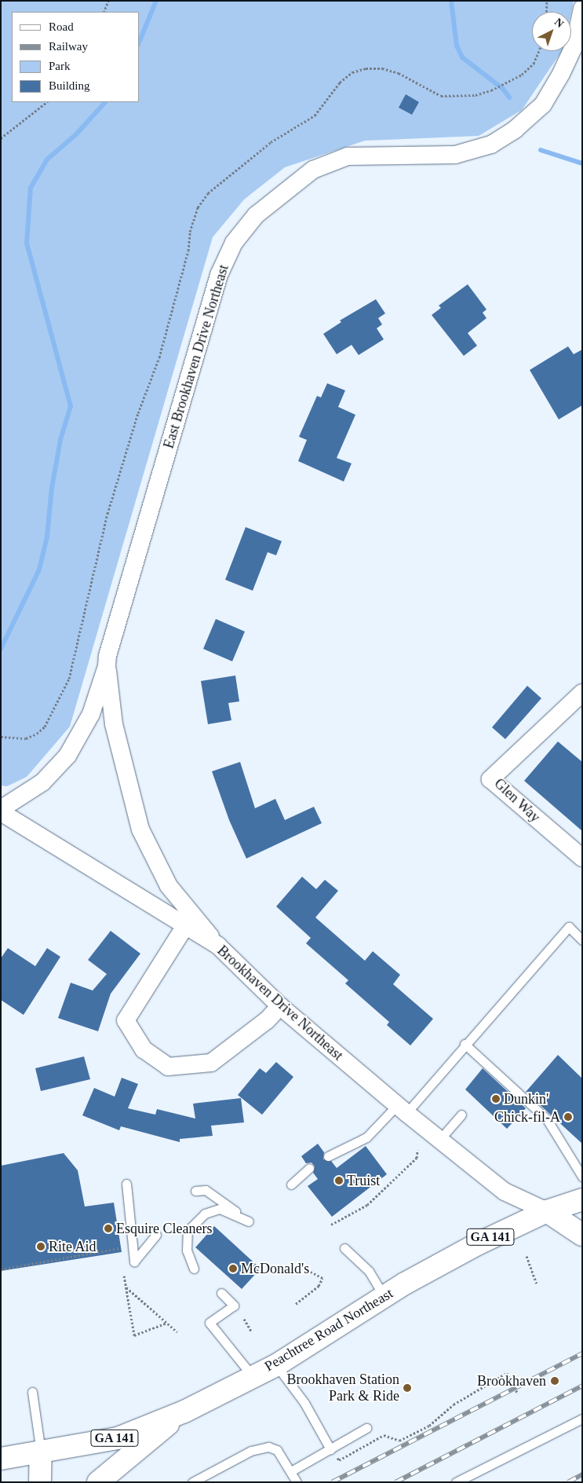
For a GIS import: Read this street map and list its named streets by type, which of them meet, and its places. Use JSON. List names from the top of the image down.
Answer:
{
  "streets": {
    "main road": ["GA 141", "Peachtree Road Northeast"],
    "street": ["East Brookhaven Drive Northeast", "Glen Way", "Brookhaven Drive Northeast"]
  },
  "crossings": [
    ["East Brookhaven Drive Northeast", "Brookhaven Drive Northeast"],
    ["Brookhaven Drive Northeast", "Peachtree Road Northeast"]
  ],
  "places": [
    "Dunkin'",
    "Chick-fil-A",
    "Truist",
    "Esquire Cleaners",
    "Rite Aid",
    "McDonald's",
    "Brookhaven",
    "Brookhaven Station Park & Ride"
  ],
  "legend": [
    "Road",
    "Railway",
    "Park",
    "Building"
  ],
  "north": "top right"
}
